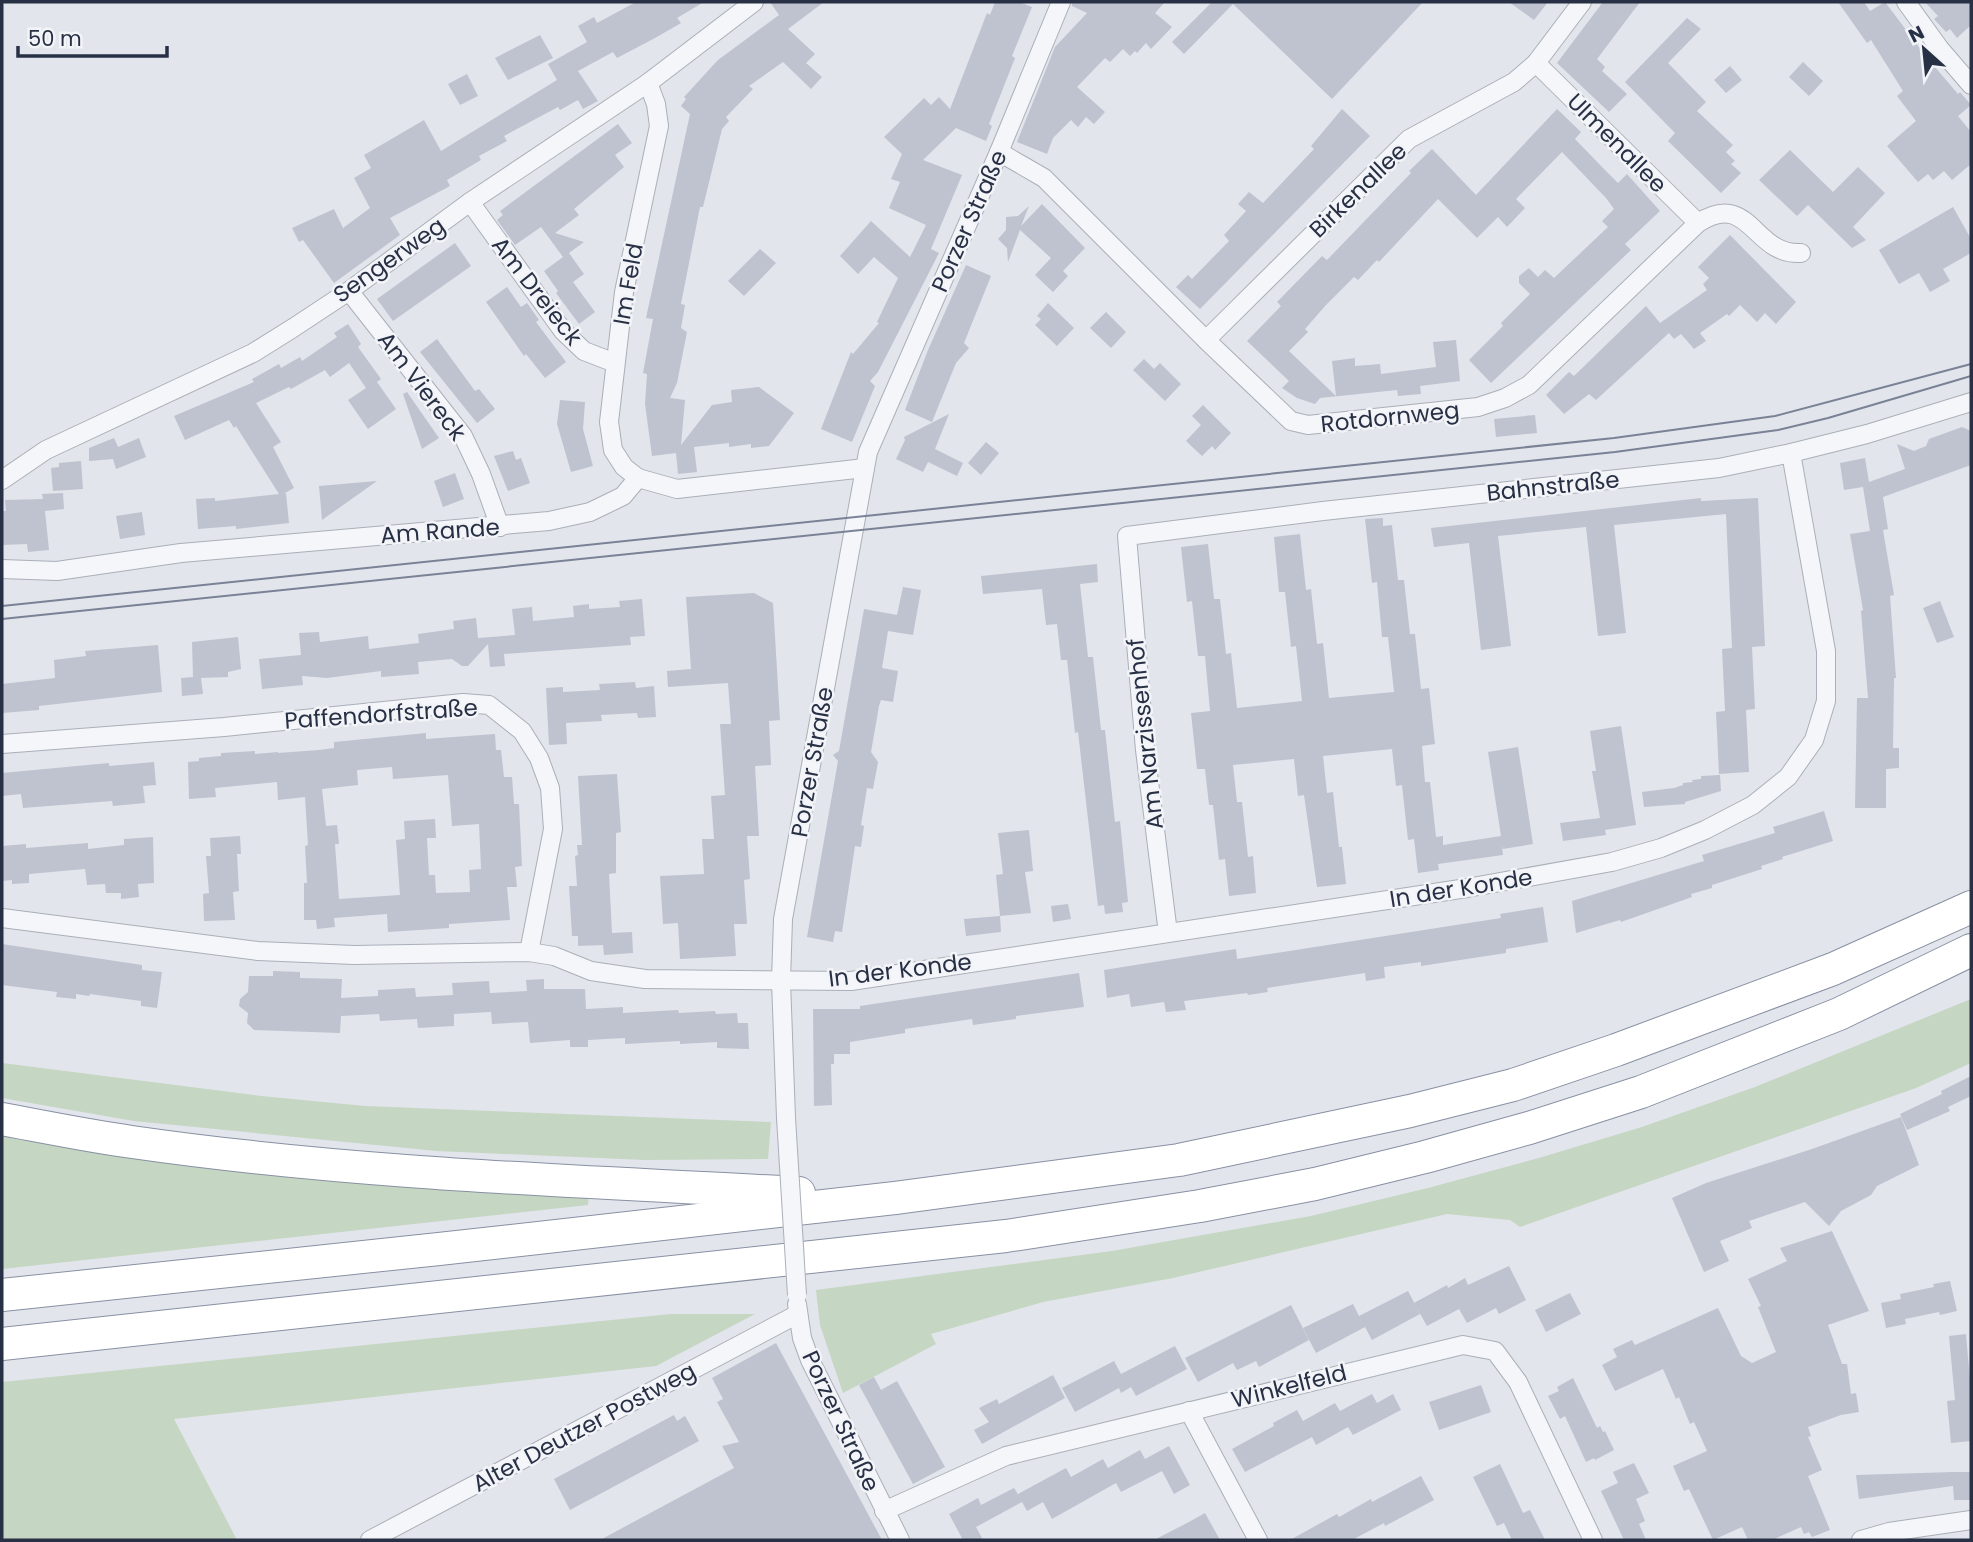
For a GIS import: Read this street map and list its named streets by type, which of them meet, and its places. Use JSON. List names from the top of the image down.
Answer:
{
  "streets": {
    "street": [
      "Ulmenallee",
      "Birkenallee",
      "Porzer Straße",
      "Sengerweg",
      "Im Feld",
      "Am Dreieck",
      "Am Viereck",
      "Rotdornweg",
      "Bahnstraße",
      "Am Rande",
      "Paffendorfstraße",
      "Am Narzissenhof",
      "In der Konde",
      "Winkelfeld",
      "Alter Deutzer Postweg"
    ]
  },
  "crossings": [
    ["Ulmenallee", "Birkenallee"],
    ["Ulmenallee", "Rotdornweg"],
    ["Birkenallee", "Rotdornweg"],
    ["Porzer Straße", "Rotdornweg"],
    ["Porzer Straße", "In der Konde"],
    ["Porzer Straße", "Winkelfeld"],
    ["Porzer Straße", "Alter Deutzer Postweg"],
    ["Sengerweg", "Im Feld"],
    ["Sengerweg", "Am Dreieck"],
    ["Sengerweg", "Am Viereck"],
    ["Im Feld", "Am Dreieck"],
    ["Im Feld", "Am Rande"],
    ["Am Viereck", "Am Rande"],
    ["Bahnstraße", "Am Narzissenhof"],
    ["Bahnstraße", "In der Konde"],
    ["Am Narzissenhof", "In der Konde"]
  ],
  "scale_bar": "50 m",
  "north": "top left"
}
